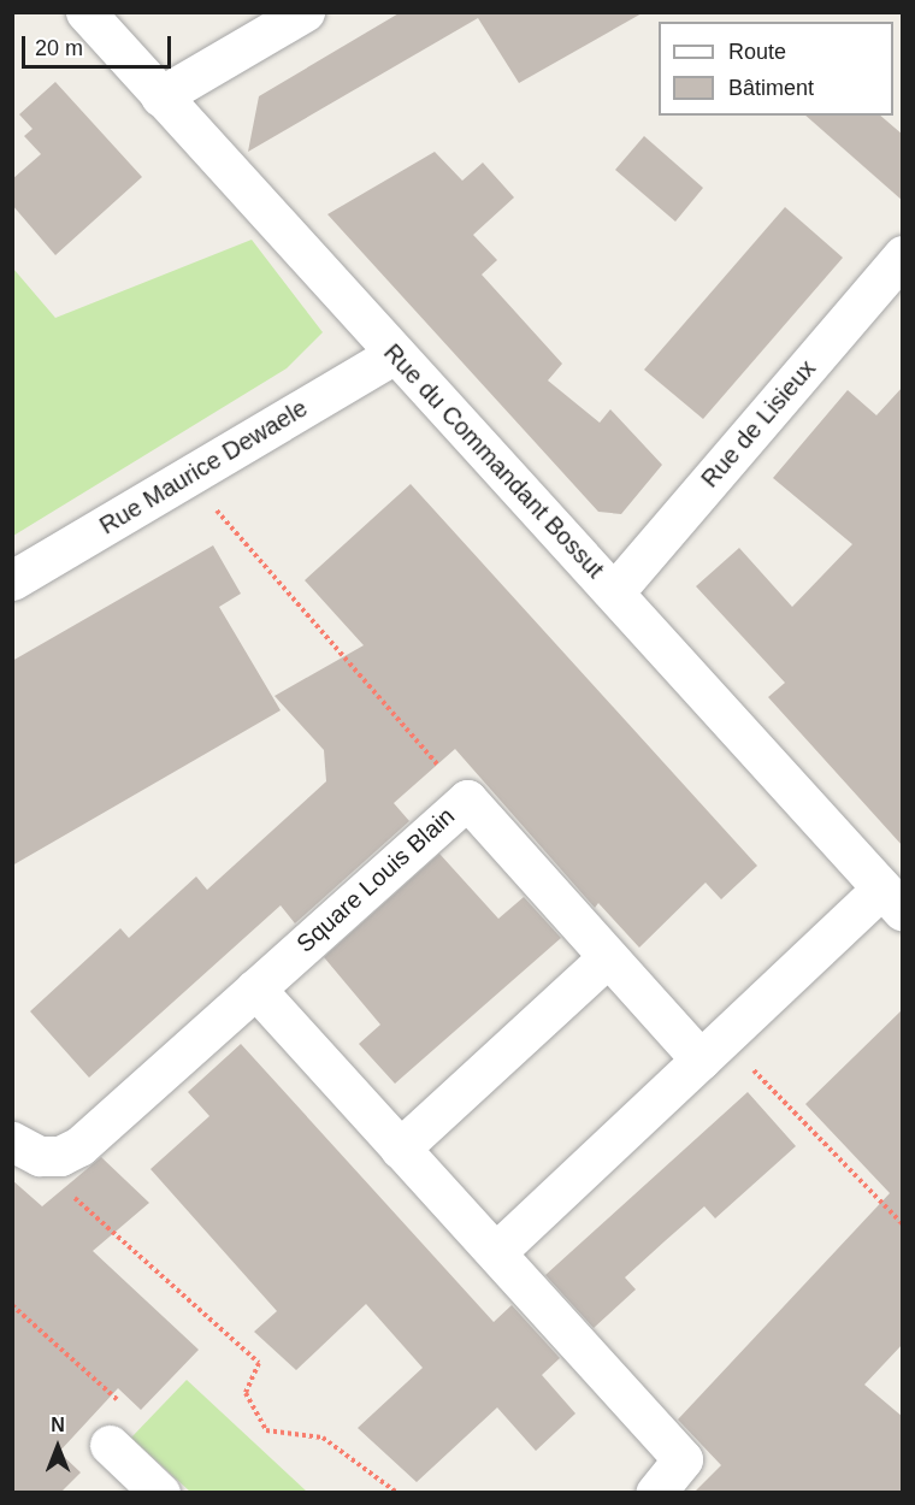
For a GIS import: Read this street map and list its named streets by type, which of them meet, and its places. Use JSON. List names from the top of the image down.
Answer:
{
  "streets": {
    "street": [
      "Rue de Lisieux",
      "Rue du Commandant Bossut",
      "Rue Maurice Dewaele",
      "Square Louis Blain"
    ]
  },
  "crossings": [
    ["Rue de Lisieux", "Rue du Commandant Bossut"],
    ["Rue du Commandant Bossut", "Rue Maurice Dewaele"]
  ],
  "legend": ["Route", "Bâtiment"],
  "scale_bar": "20 m",
  "north": "top"
}
